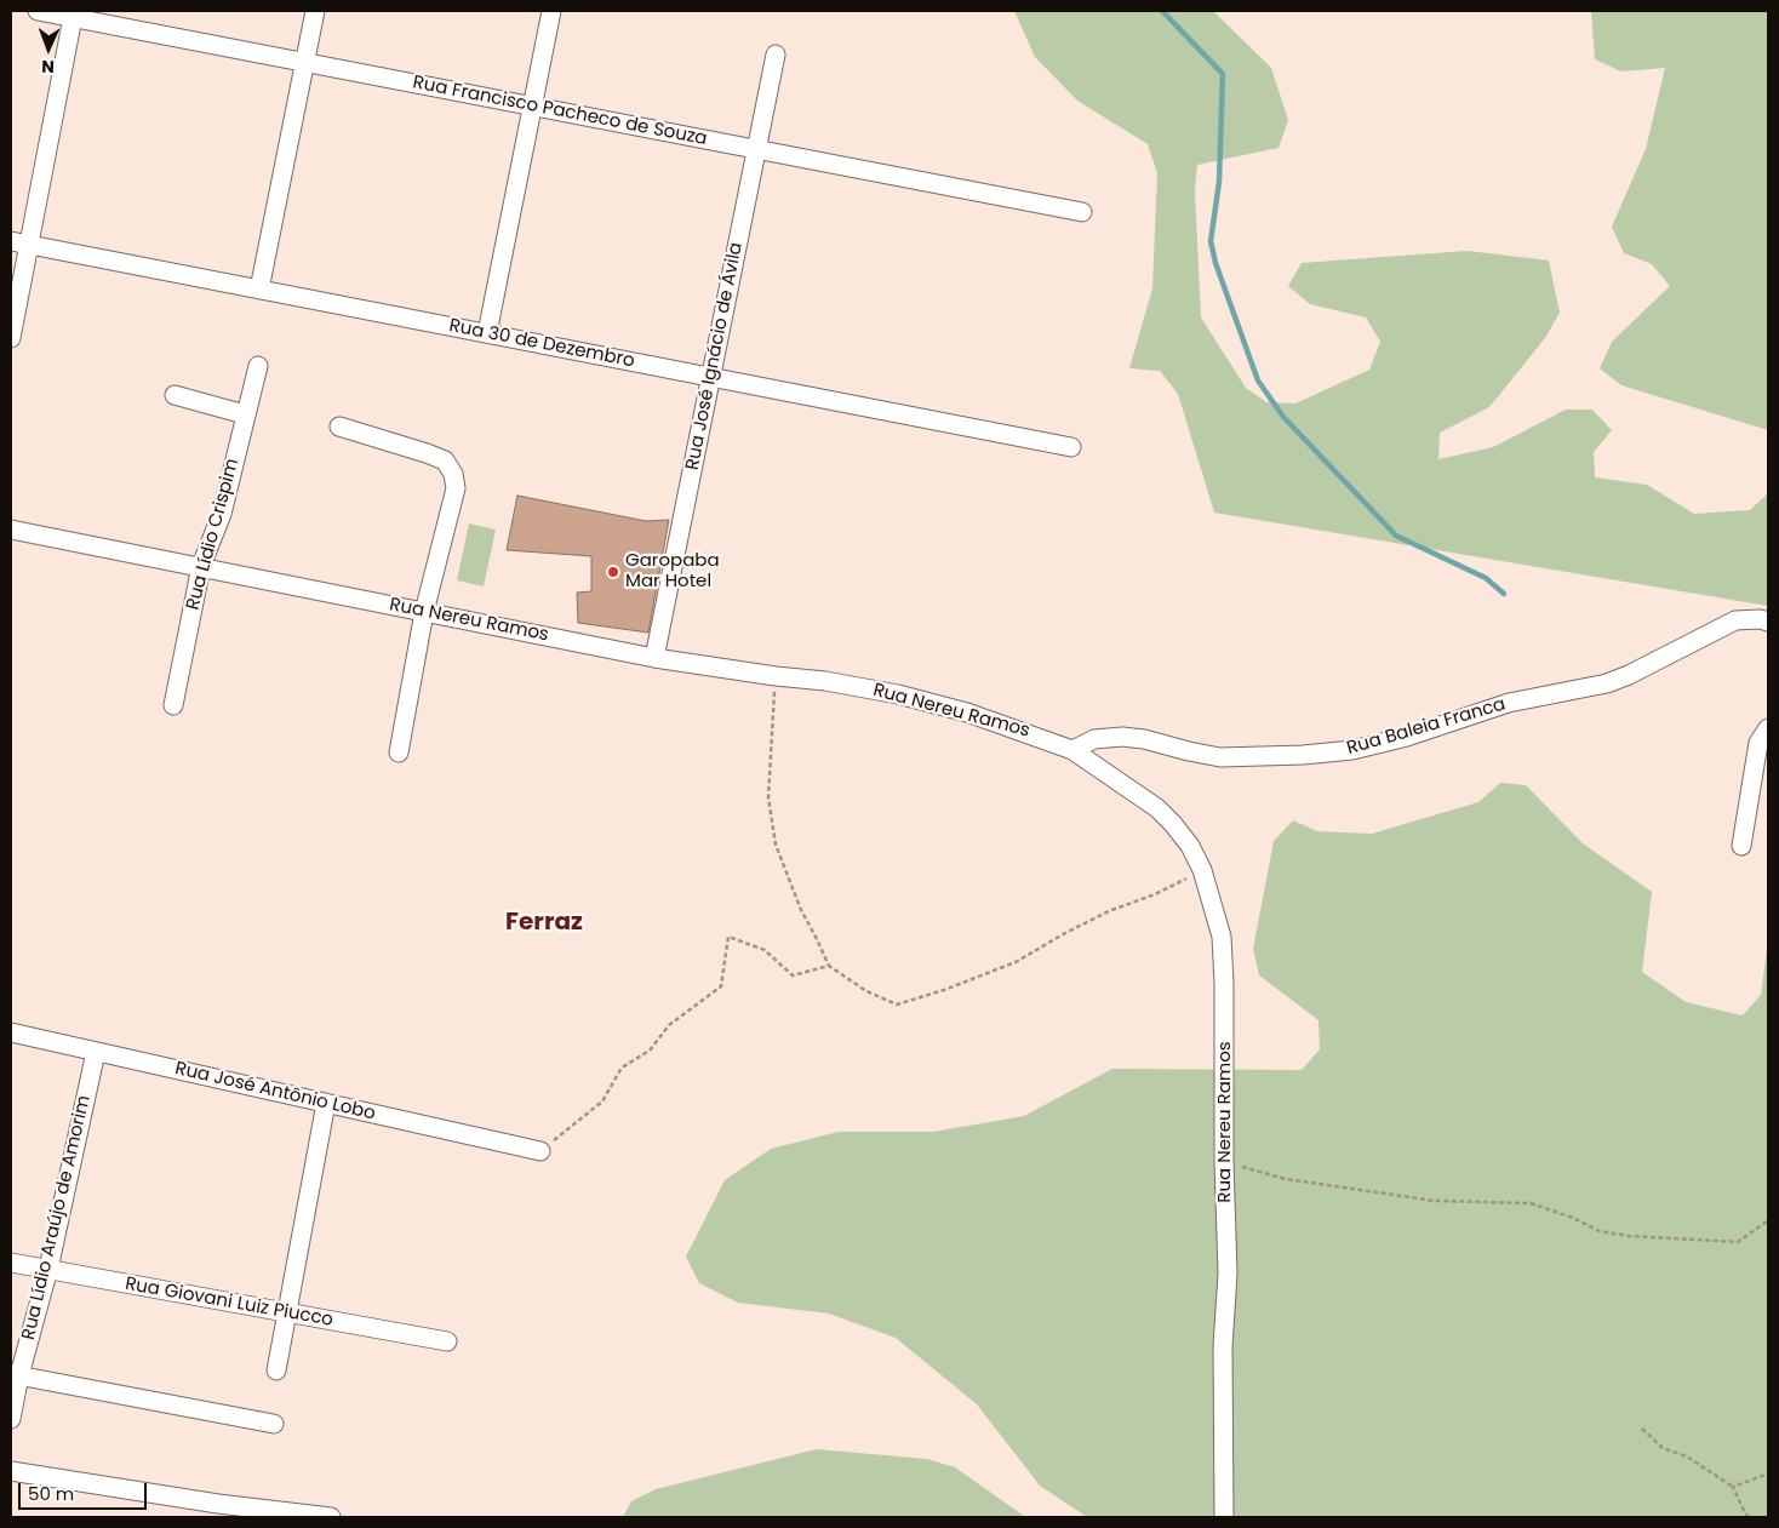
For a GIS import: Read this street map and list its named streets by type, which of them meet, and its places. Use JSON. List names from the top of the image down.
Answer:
{
  "streets": {
    "street": [
      "Rua Francisco Pacheco de Souza",
      "Rua 30 de Dezembro",
      "Rua José Ignácio de Ávila",
      "Rua Lídio Crispim",
      "Rua Nereu Ramos",
      "Rua Baleia Franca",
      "Rua José Antônio Lobo",
      "Rua Lídio Araújo de Amorim",
      "Rua Giovani Luiz Piucco"
    ]
  },
  "crossings": [
    ["Rua Francisco Pacheco de Souza", "Rua José Ignácio de Ávila"],
    ["Rua 30 de Dezembro", "Rua José Ignácio de Ávila"],
    ["Rua José Ignácio de Ávila", "Rua Nereu Ramos"],
    ["Rua Lídio Crispim", "Rua Nereu Ramos"],
    ["Rua Nereu Ramos", "Rua Baleia Franca"],
    ["Rua José Antônio Lobo", "Rua Lídio Araújo de Amorim"],
    ["Rua Lídio Araújo de Amorim", "Rua Giovani Luiz Piucco"]
  ],
  "districts": ["Ferraz"],
  "places": ["Garopaba Mar Hotel"],
  "scale_bar": "50 m",
  "north": "bottom"
}
